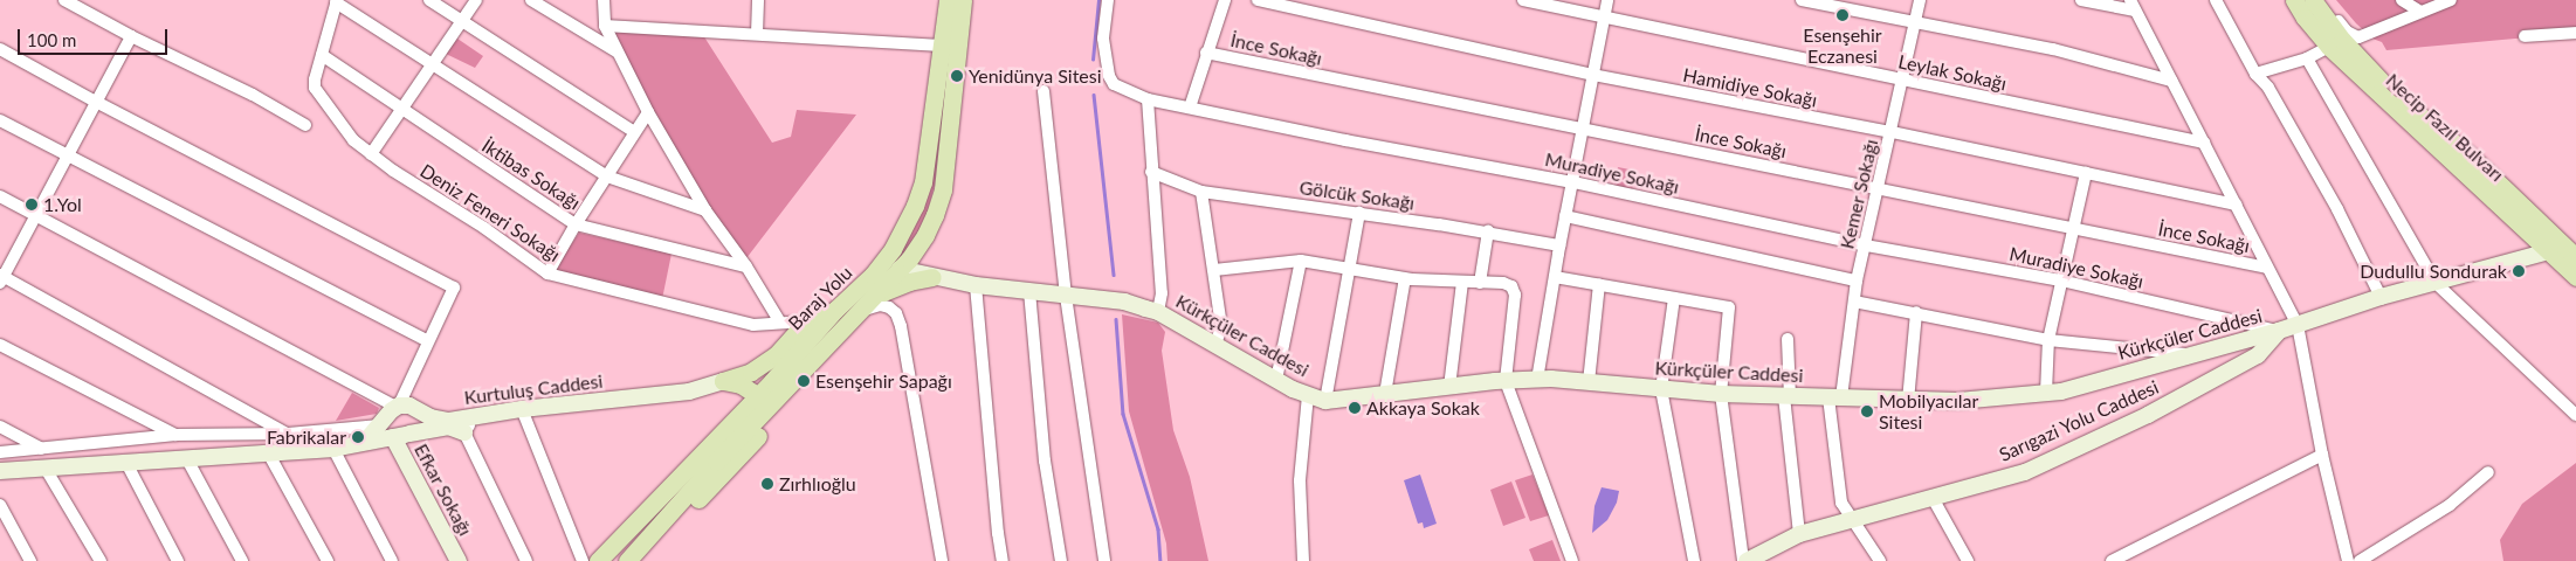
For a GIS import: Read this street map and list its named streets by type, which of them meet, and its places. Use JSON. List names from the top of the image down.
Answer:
{
  "streets": {
    "main road": [
      "Necip Fazıl Bulvarı",
      "Baraj Yolu",
      "Kürkçüler Caddesi",
      "Kurtuluş Caddesi",
      "Sarıgazi Yolu Caddesi",
      "Efkar Sokağı"
    ],
    "street": [
      "İnce Sokağı",
      "Leylak Sokağı",
      "Hamidiye Sokağı",
      "Muradiye Sokağı",
      "İktibas Sokağı",
      "Kemer Sokağı",
      "Gölcük Sokağı",
      "Deniz Feneri Sokağı"
    ]
  },
  "crossings": [
    ["İnce Sokağı", "Kemer Sokağı"],
    ["Leylak Sokağı", "Kemer Sokağı"],
    ["Hamidiye Sokağı", "Kemer Sokağı"],
    ["Necip Fazıl Bulvarı", "Kürkçüler Caddesi"],
    ["Muradiye Sokağı", "Kemer Sokağı"],
    ["Muradiye Sokağı", "Kürkçüler Caddesi"],
    ["Muradiye Sokağı", "Sarıgazi Yolu Caddesi"],
    ["İktibas Sokağı", "Deniz Feneri Sokağı"],
    ["Kemer Sokağı", "Kürkçüler Caddesi"],
    ["Kemer Sokağı", "Sarıgazi Yolu Caddesi"],
    ["Baraj Yolu", "Kürkçüler Caddesi"],
    ["Kürkçüler Caddesi", "Sarıgazi Yolu Caddesi"],
    ["Kurtuluş Caddesi", "Efkar Sokağı"]
  ],
  "places": [
    "Esenşehir Eczanesi",
    "Yenidünya Sitesi",
    "1.Yol",
    "Dudullu Sondurak",
    "Esenşehir Sapağı",
    "Akkaya Sokak",
    "Mobilyacılar Sitesi",
    "Fabrikalar",
    "Zırhlıoğlu"
  ],
  "scale_bar": "100 m"
}
